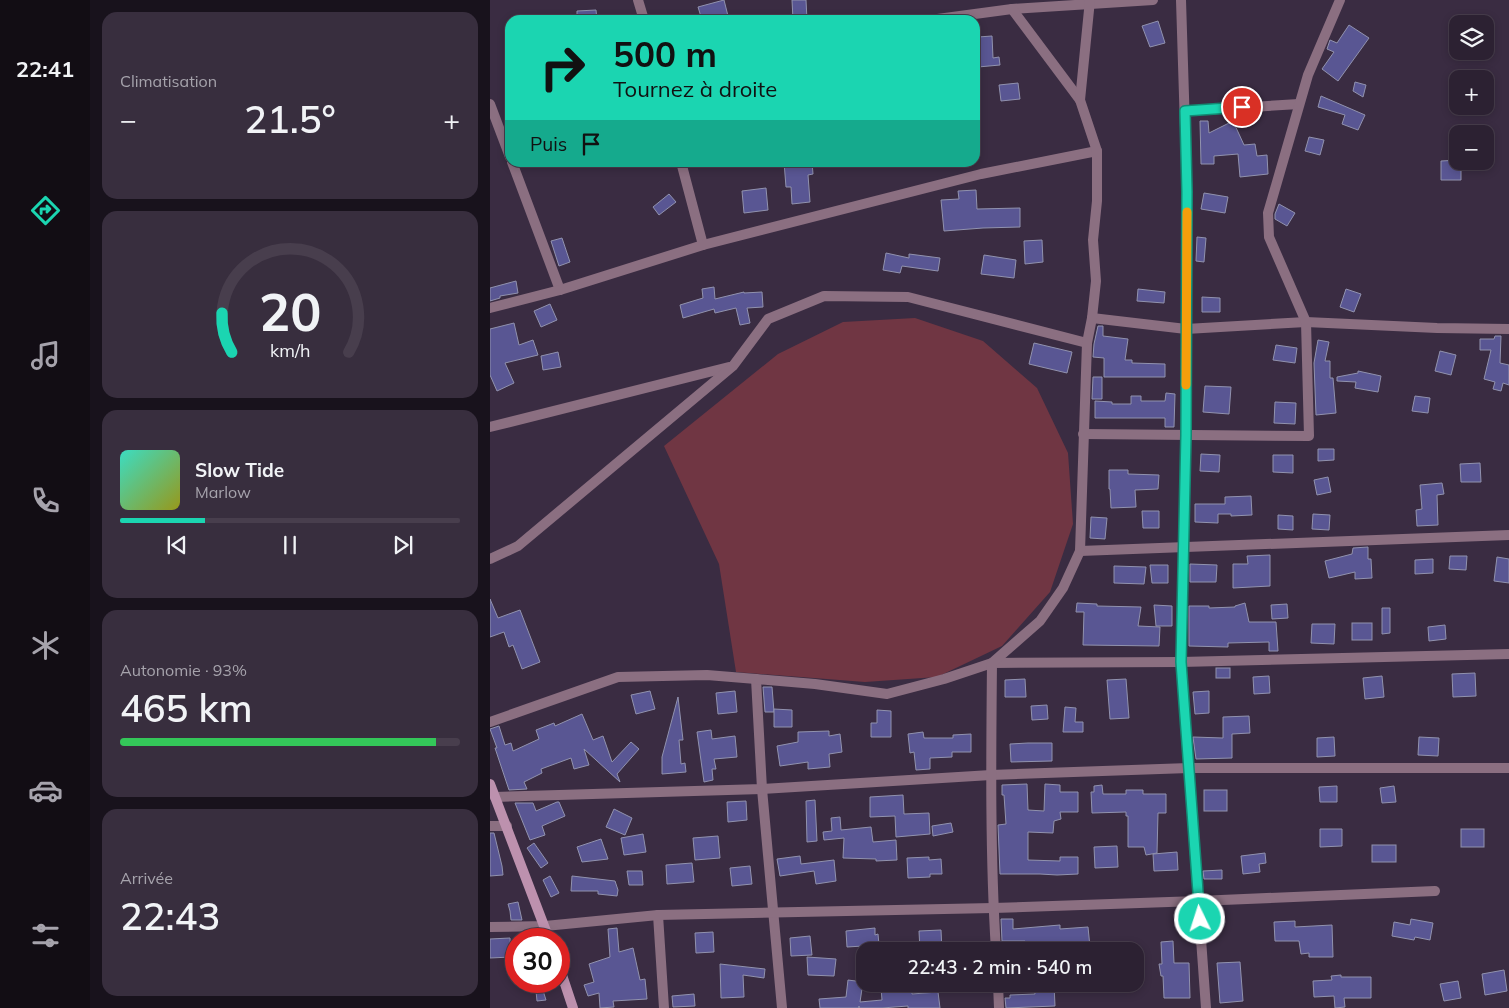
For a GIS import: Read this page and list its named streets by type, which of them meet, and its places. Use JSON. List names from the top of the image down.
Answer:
{
  "page": {
    "tabs": "22:41",
    "tile": [
      "Climatisation",
      ["Autonomie · 93%", "465 km"],
      ["Arrivée", "22:43"]
    ],
    "map_buttons": ["+", "−"],
    "turn": ["500 m", "Tournez à droite"],
    "heat": ["−", "21.5°", "+"],
    "then": "Puis",
    "song": ["Slow Tide", "Marlow"],
    "limit": "30",
    "trip": "22:43 · 2 min · 540 m",
    "gauge": ["20", "km/h"]
  }
}
